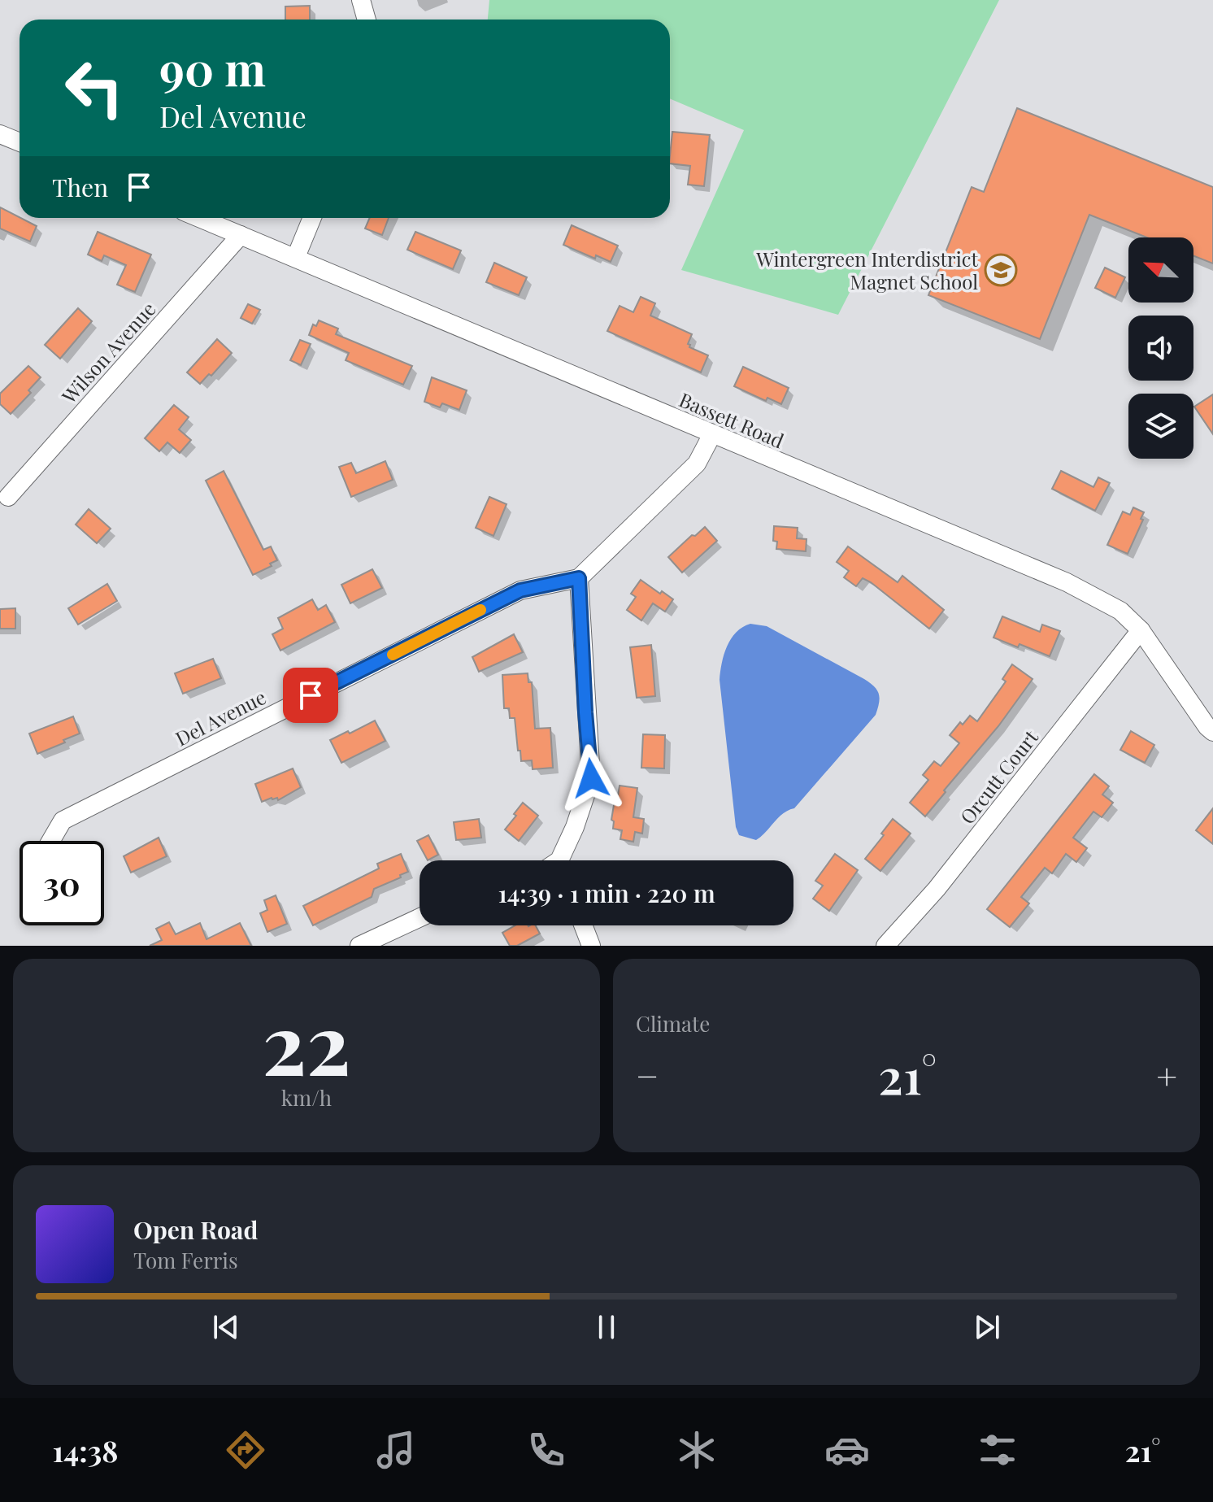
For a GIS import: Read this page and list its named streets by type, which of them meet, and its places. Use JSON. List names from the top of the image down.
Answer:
{
  "streets": {
    "street": [
      "Wilson Avenue",
      "Bassett Road",
      "Del Avenue",
      "Orcutt Court"
    ]
  },
  "crossings": [
    ["Wilson Avenue", "Bassett Road"],
    ["Bassett Road", "Orcutt Court"]
  ],
  "places": {
    "school or university": ["Wintergreen Interdistrict Magnet School"]
  },
  "north": "top left",
  "page": {
    "turn": ["90 m", "Del Avenue"],
    "then": "Then",
    "limit": "30",
    "trip": "14:39 · 1 min · 220 m",
    "tile": [
      ["22", "km/h"],
      "Climate"
    ],
    "heat": ["−", "21°", "+"],
    "song": ["Open Road", "Tom Ferris"],
    "tabs": ["14:38", "21°"]
  }
}
